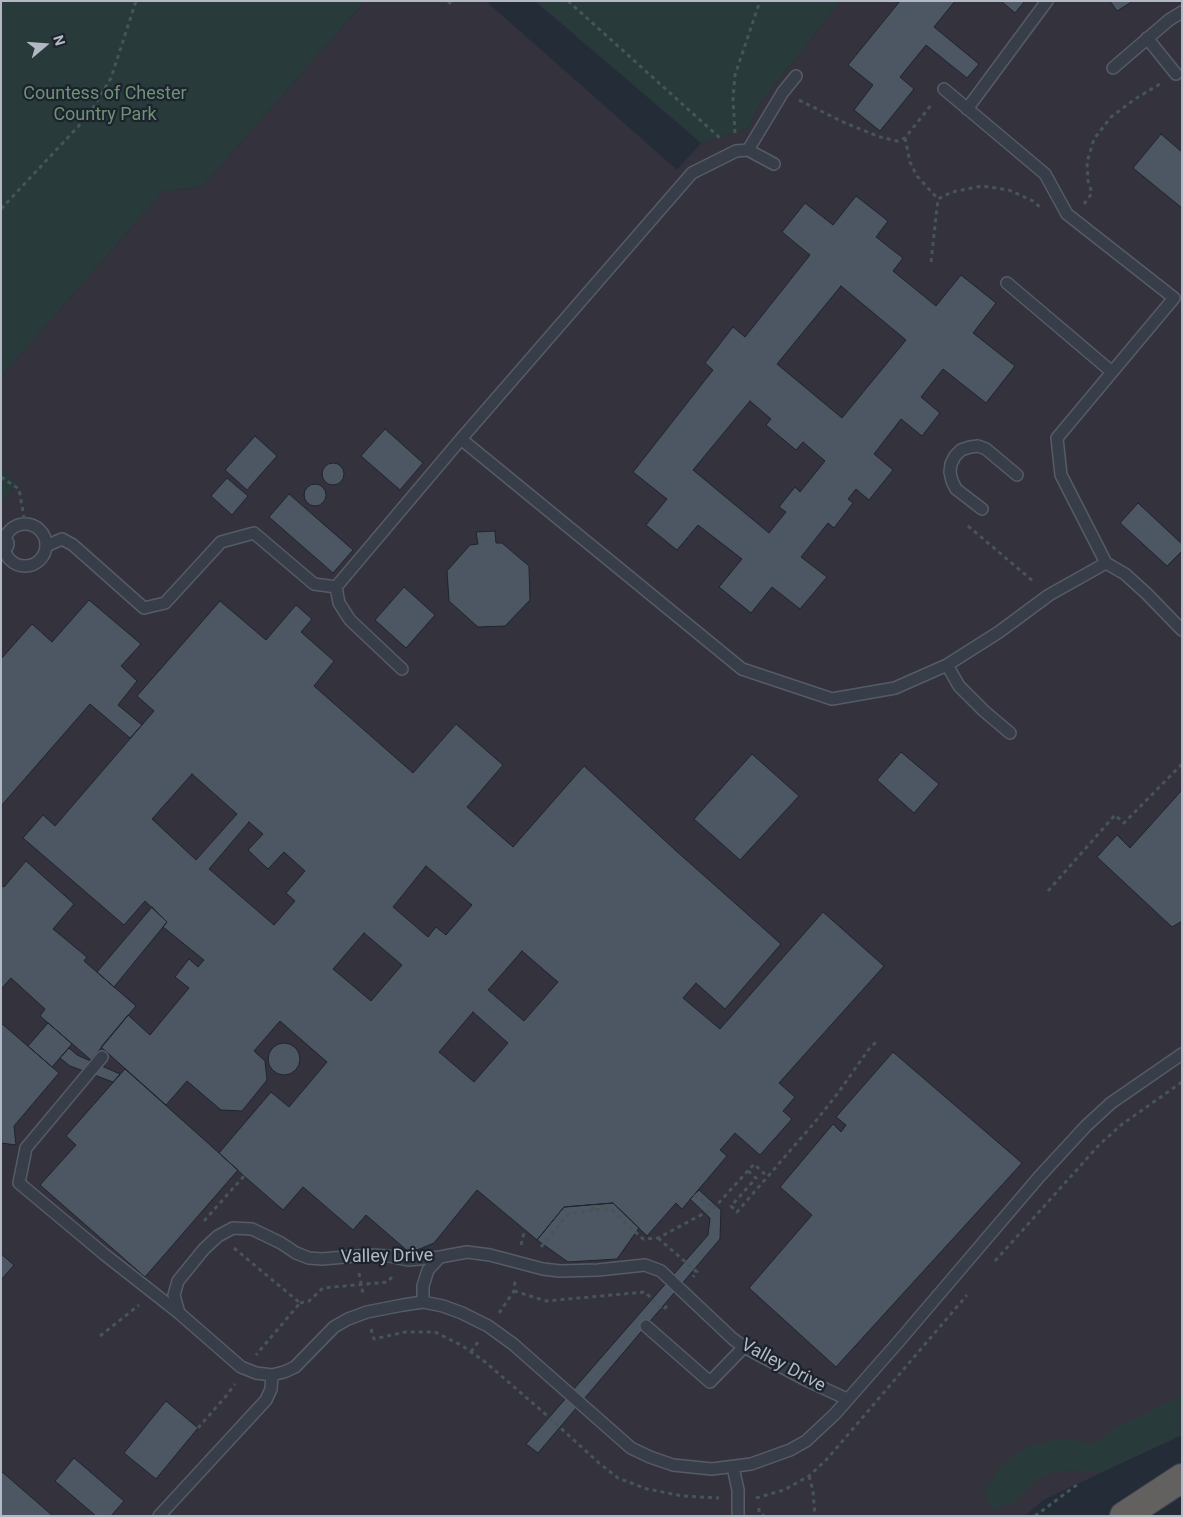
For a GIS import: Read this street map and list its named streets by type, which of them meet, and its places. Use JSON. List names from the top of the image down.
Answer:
{
  "streets": {
    "lane": ["Valley Drive"]
  },
  "parks": ["Countess of Chester Country Park"],
  "north": "right"
}
